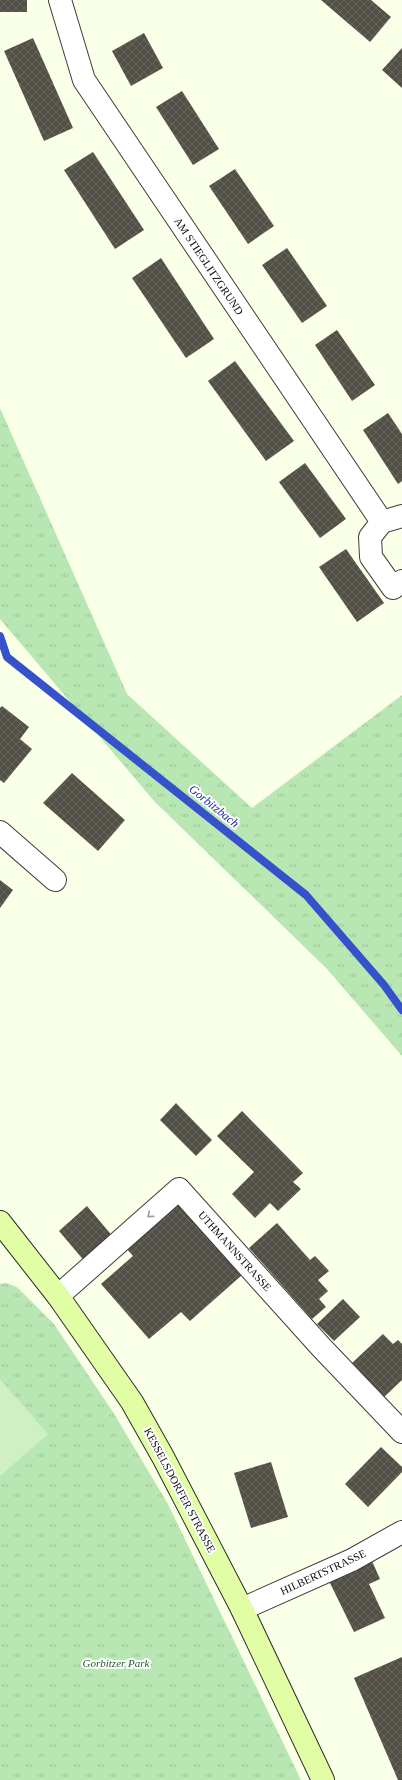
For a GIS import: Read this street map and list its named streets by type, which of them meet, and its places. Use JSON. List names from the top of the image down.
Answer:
{
  "streets": {
    "main road": ["KESSELSDORFER STRASSE"],
    "street": ["AM STIEGLITZGRUND", "UTHMANNSTRASSE", "HILBERTSTRASSE"]
  },
  "crossings": [
    ["UTHMANNSTRASSE", "KESSELSDORFER STRASSE"],
    ["KESSELSDORFER STRASSE", "HILBERTSTRASSE"]
  ],
  "water": ["Gorbitzbach"],
  "parks": ["Gorbitzer Park"]
}
